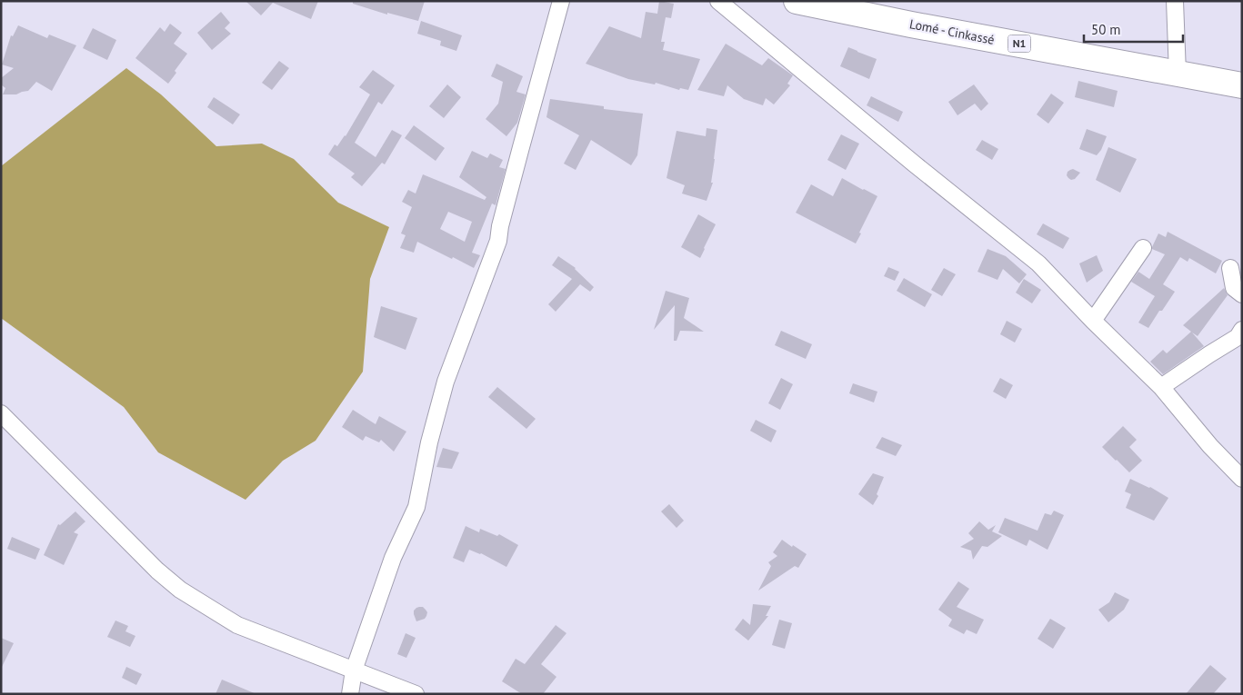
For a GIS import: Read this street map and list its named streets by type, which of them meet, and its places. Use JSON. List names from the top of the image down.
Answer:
{
  "streets": {
    "highway": ["Lomé - Cinkassé", "N1"]
  },
  "scale_bar": "50 m"
}
